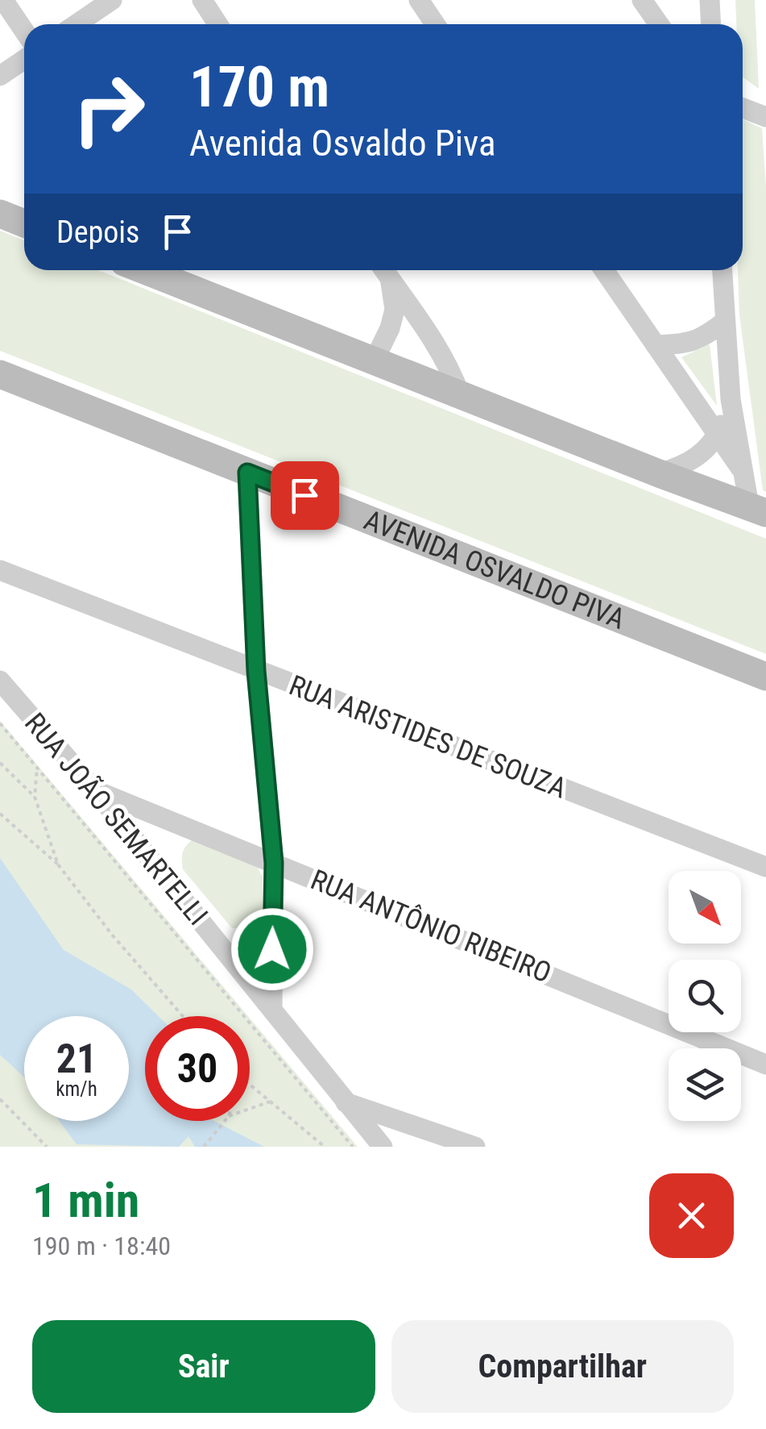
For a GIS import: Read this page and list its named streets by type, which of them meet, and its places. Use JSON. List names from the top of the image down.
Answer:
{
  "streets": {
    "street": [
      "AVENIDA OSVALDO PIVA",
      "RUA ARISTIDES DE SOUZA",
      "RUA JOÃO SEMARTELLI",
      "RUA ANTÔNIO RIBEIRO"
    ]
  },
  "crossings": [
    ["RUA JOÃO SEMARTELLI", "RUA ANTÔNIO RIBEIRO"]
  ],
  "north": "bottom right",
  "page": {
    "turn": ["170 m", "Avenida Osvaldo Piva"],
    "then": "Depois",
    "speed": "21 km/h",
    "limit": "30",
    "heading": ["1 min", "190 m · 18:40"],
    "buttons": ["Sair", "Compartilhar"]
  }
}
